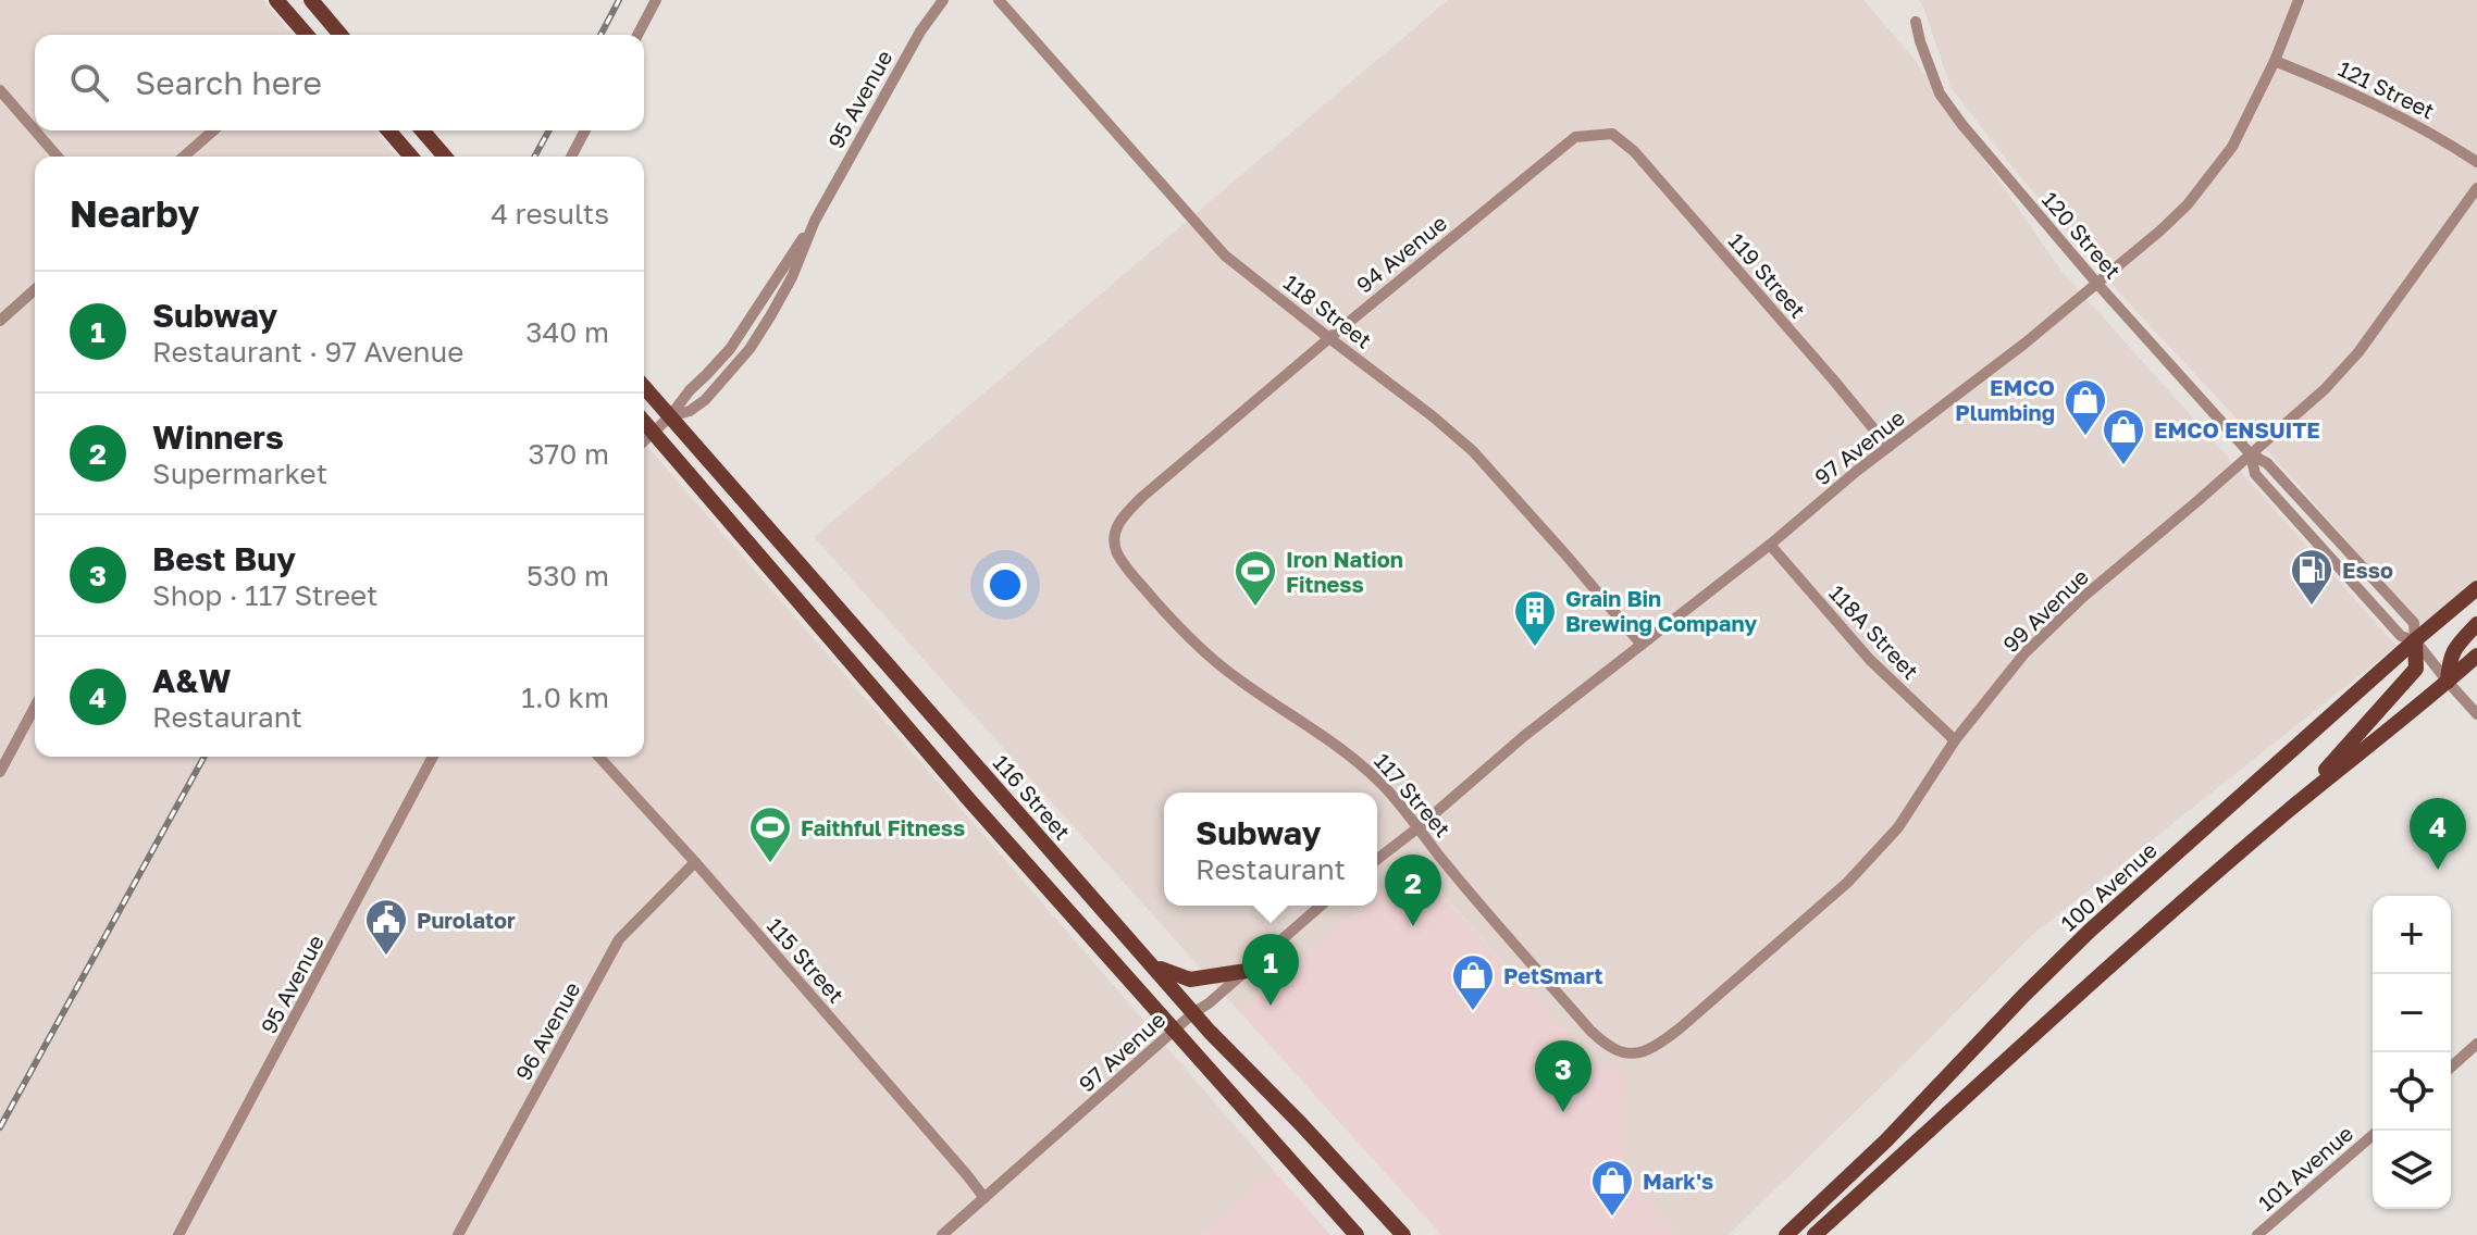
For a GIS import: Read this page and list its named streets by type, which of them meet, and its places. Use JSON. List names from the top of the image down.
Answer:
{
  "streets": {
    "main road": ["116 Street", "100 Avenue"],
    "street": [
      "121 Street",
      "95 Avenue",
      "120 Street",
      "94 Avenue",
      "119 Street",
      "118 Street",
      "97 Avenue",
      "99 Avenue",
      "118A Street",
      "117 Street",
      "115 Street",
      "96 Avenue",
      "101 Avenue"
    ]
  },
  "crossings": [
    ["121 Street", "97 Avenue"],
    ["95 Avenue", "116 Street"],
    ["120 Street", "97 Avenue"],
    ["120 Street", "99 Avenue"],
    ["120 Street", "100 Avenue"],
    ["94 Avenue", "119 Street"],
    ["94 Avenue", "118 Street"],
    ["94 Avenue", "117 Street"],
    ["119 Street", "97 Avenue"],
    ["118 Street", "97 Avenue"],
    ["97 Avenue", "118A Street"],
    ["97 Avenue", "117 Street"],
    ["97 Avenue", "116 Street"],
    ["97 Avenue", "115 Street"],
    ["99 Avenue", "118A Street"],
    ["99 Avenue", "117 Street"],
    ["115 Street", "96 Avenue"]
  ],
  "places": {
    "shop": [
      "EMCO Plumbing",
      "EMCO ENSUITE",
      "PetSmart",
      "Mark's"
    ],
    "fuel station": ["Esso"],
    "sports": ["Iron Nation Fitness", "Faithful Fitness"],
    "building": ["Grain Bin Brewing Company"],
    "public building": ["Purolator"]
  },
  "page": {
    "search": "Search here",
    "heading": ["Nearby", "4 results"],
    "list": [
      {
        "mark": "1",
        "name": "Subway",
        "note": "Restaurant · 97 Avenue",
        "value": "340 m"
      },
      {
        "mark": "2",
        "name": "Winners",
        "note": "Supermarket",
        "value": "370 m"
      },
      {
        "mark": "3",
        "name": "Best Buy",
        "note": "Shop · 117 Street",
        "value": "530 m"
      },
      {
        "mark": "4",
        "name": "A&W",
        "note": "Restaurant",
        "value": "1.0 km"
      }
    ],
    "popup": ["Subway", "Restaurant"],
    "pins": [
      "4",
      "2",
      "1",
      "3"
    ],
    "map_buttons": ["+", "−"]
  }
}
